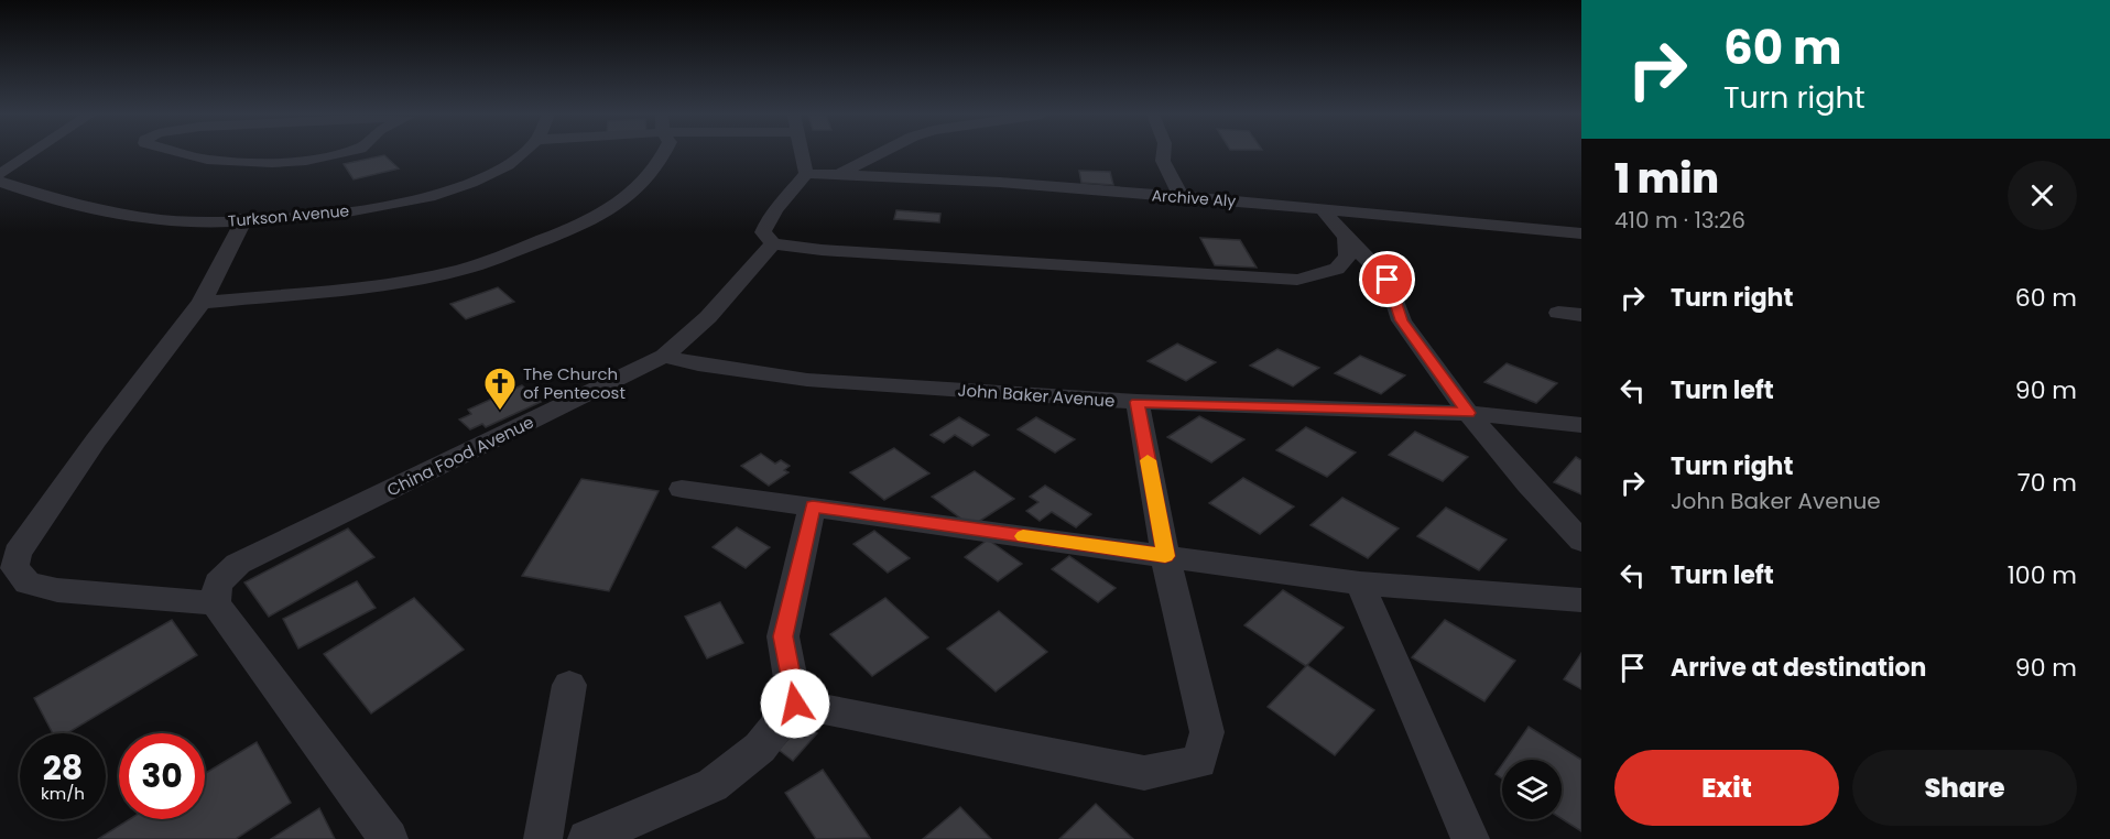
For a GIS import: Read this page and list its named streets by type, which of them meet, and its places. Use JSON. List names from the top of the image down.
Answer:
{
  "streets": {
    "street": [
      "Archive Aly",
      "Turkson Avenue",
      "John Baker Avenue",
      "China Food Avenue"
    ]
  },
  "crossings": [
    ["John Baker Avenue", "China Food Avenue"]
  ],
  "places": {
    "church": ["The Church of Pentecost"]
  },
  "page": {
    "turn": ["60 m", "Turn right"],
    "heading": ["1 min", "410 m · 13:26"],
    "list": [
      {
        "name": "Turn right",
        "value": "60 m"
      },
      {
        "name": "Turn left",
        "value": "90 m"
      },
      {
        "name": "Turn right",
        "note": "John Baker Avenue",
        "value": "70 m"
      },
      {
        "name": "Turn left",
        "value": "100 m"
      },
      {
        "name": "Arrive at destination",
        "value": "90 m"
      }
    ],
    "speed": "28 km/h",
    "limit": "30",
    "buttons": ["Exit", "Share"]
  }
}
